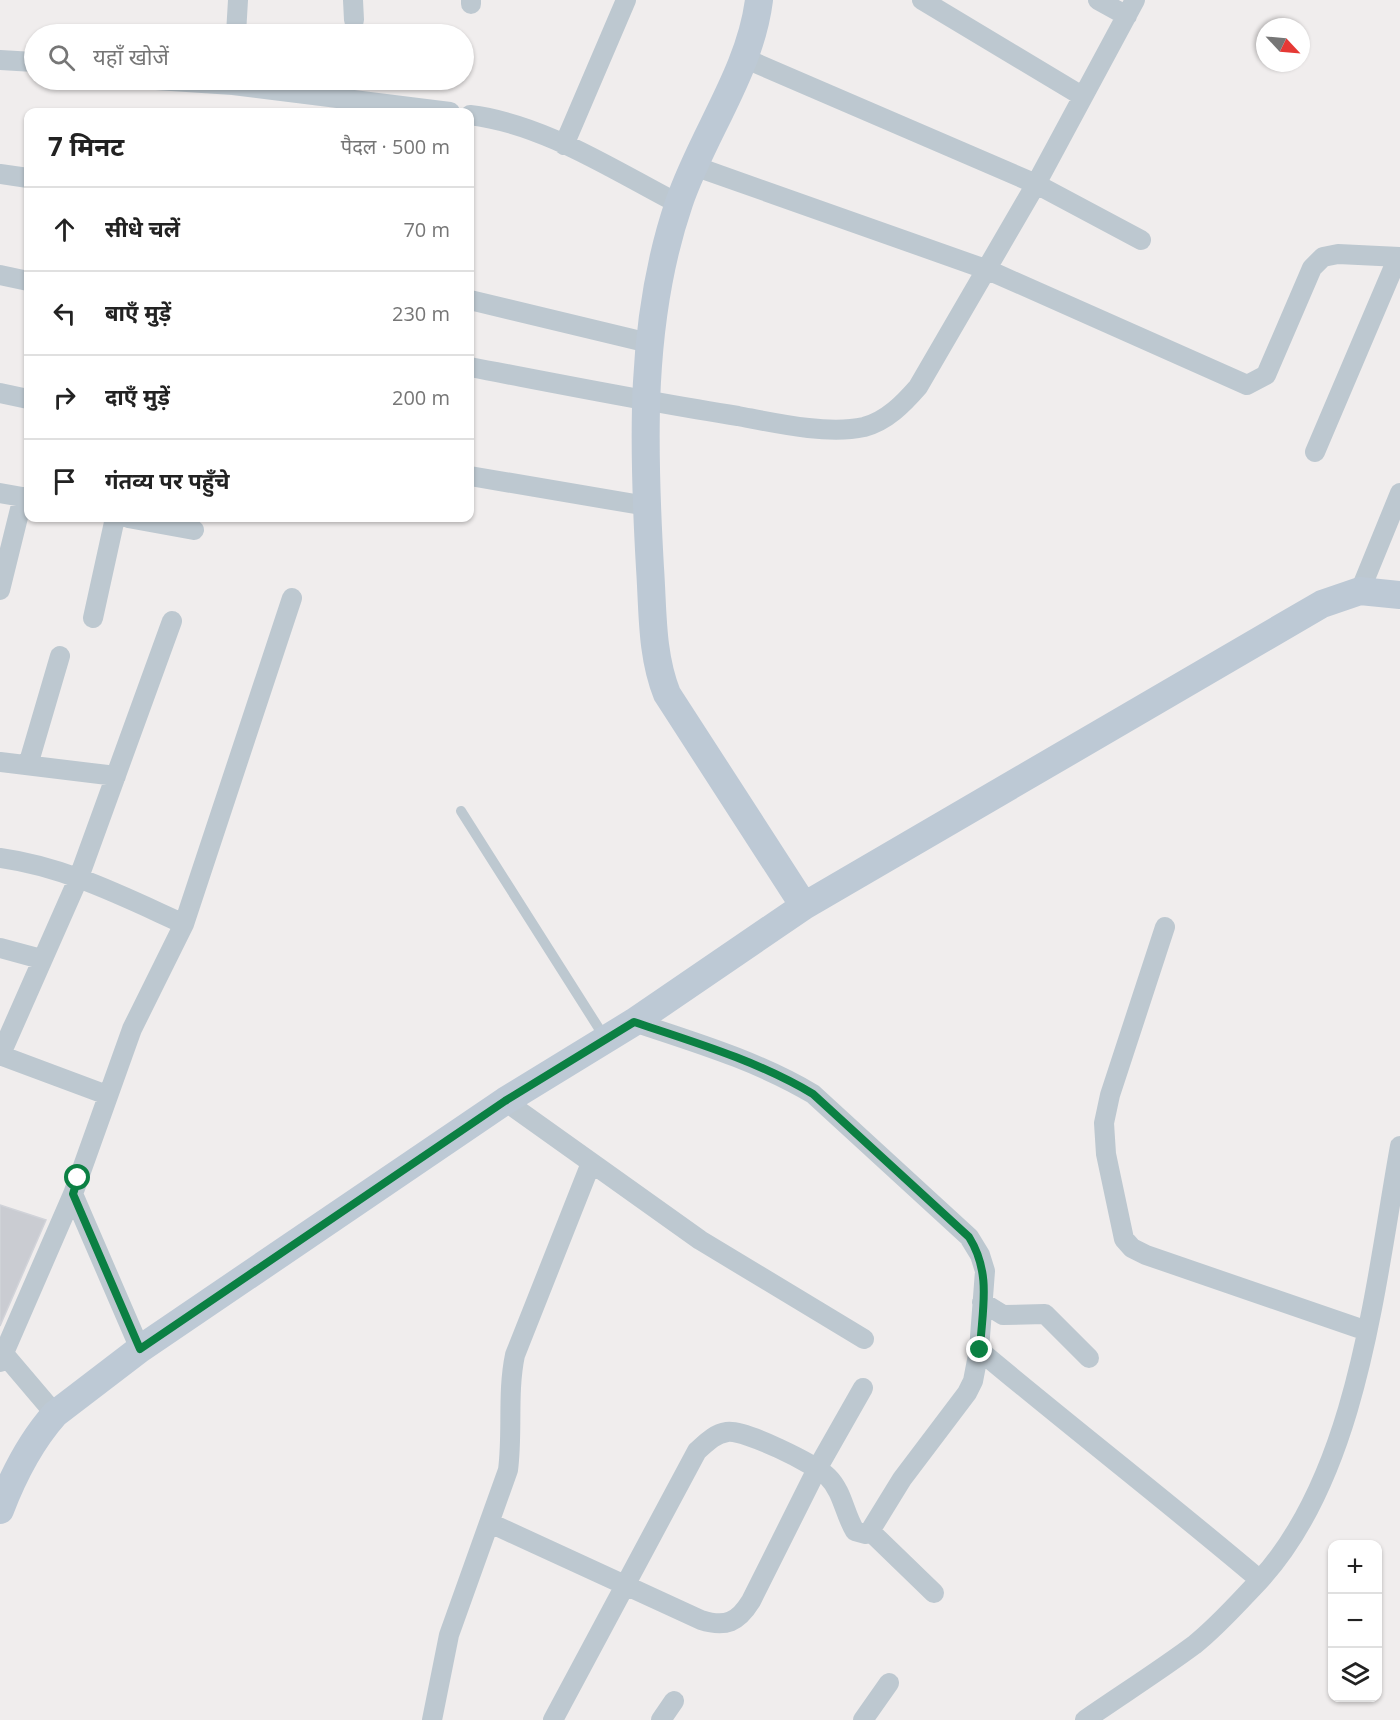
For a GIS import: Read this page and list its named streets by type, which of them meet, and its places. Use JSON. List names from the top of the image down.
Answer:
{
  "north": "bottom right",
  "page": {
    "search": "यहाँ खोजें",
    "heading": ["7 मिनट", "पैदल · 500 m"],
    "list": [
      ["सीधे चलें", "70 m"],
      ["बाएँ मुड़ें", "230 m"],
      ["दाएँ मुड़ें", "200 m"],
      "गंतव्य पर पहुँचे"
    ],
    "map_buttons": ["+", "−"]
  }
}
